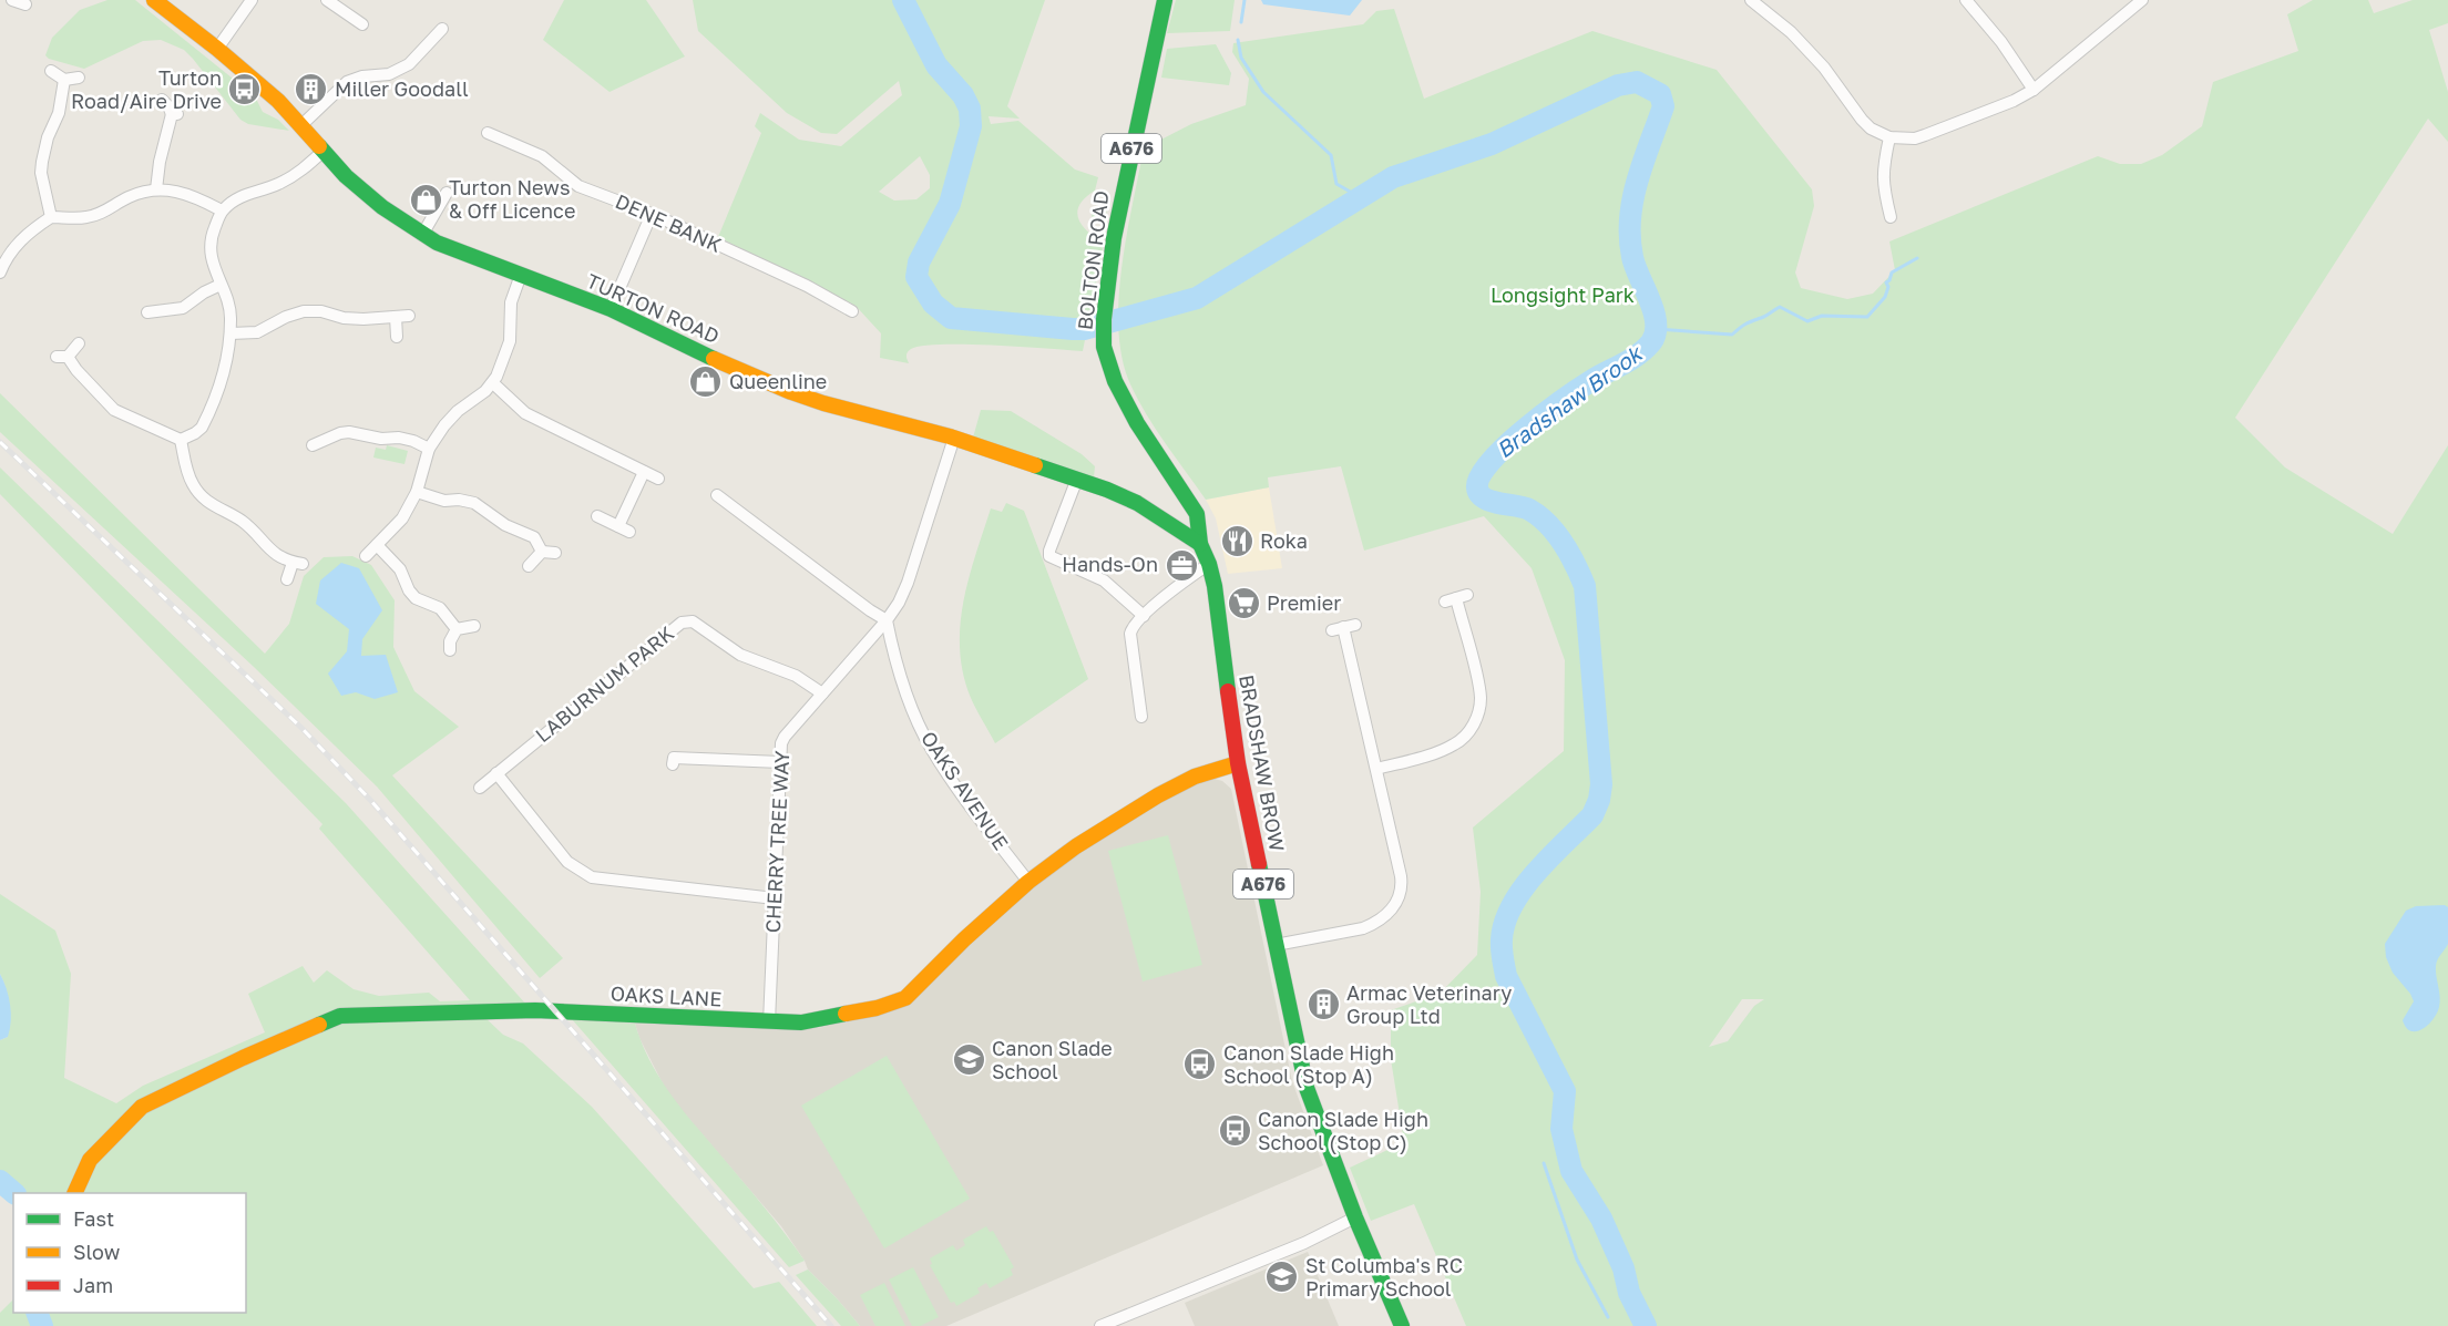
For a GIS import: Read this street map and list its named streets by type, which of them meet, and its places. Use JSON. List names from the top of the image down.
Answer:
{
  "streets": {
    "main road": [
      "A676",
      "BOLTON ROAD",
      "TURTON ROAD",
      "BRADSHAW BROW",
      "OAKS LANE"
    ],
    "street": [
      "DENE BANK",
      "LABURNUM PARK",
      "OAKS AVENUE",
      "CHERRY TREE WAY"
    ]
  },
  "crossings": [
    ["A676", "BRADSHAW BROW"],
    ["BOLTON ROAD", "TURTON ROAD"],
    ["BOLTON ROAD", "BRADSHAW BROW"],
    ["TURTON ROAD", "BRADSHAW BROW"],
    ["LABURNUM PARK", "CHERRY TREE WAY"],
    ["BRADSHAW BROW", "OAKS LANE"],
    ["OAKS AVENUE", "CHERRY TREE WAY"],
    ["OAKS AVENUE", "OAKS LANE"],
    ["CHERRY TREE WAY", "OAKS LANE"]
  ],
  "water": ["Bradshaw Brook"],
  "parks": ["Longsight Park"],
  "places": {
    "bus stop": ["Turton Road/Aire Drive", "Canon Slade High School (Stop A)", "Canon Slade High School (Stop C)"],
    "building": ["Miller Goodall", "Armac Veterinary Group Ltd"],
    "shop": ["Turton News & Off Licence", "Queenline"],
    "restaurant": ["Roka"],
    "office": ["Hands-On"],
    "supermarket": ["Premier"],
    "school or university": ["Canon Slade School", "St Columba's RC Primary School"]
  },
  "legend": ["Fast", "Slow", "Jam"]
}
